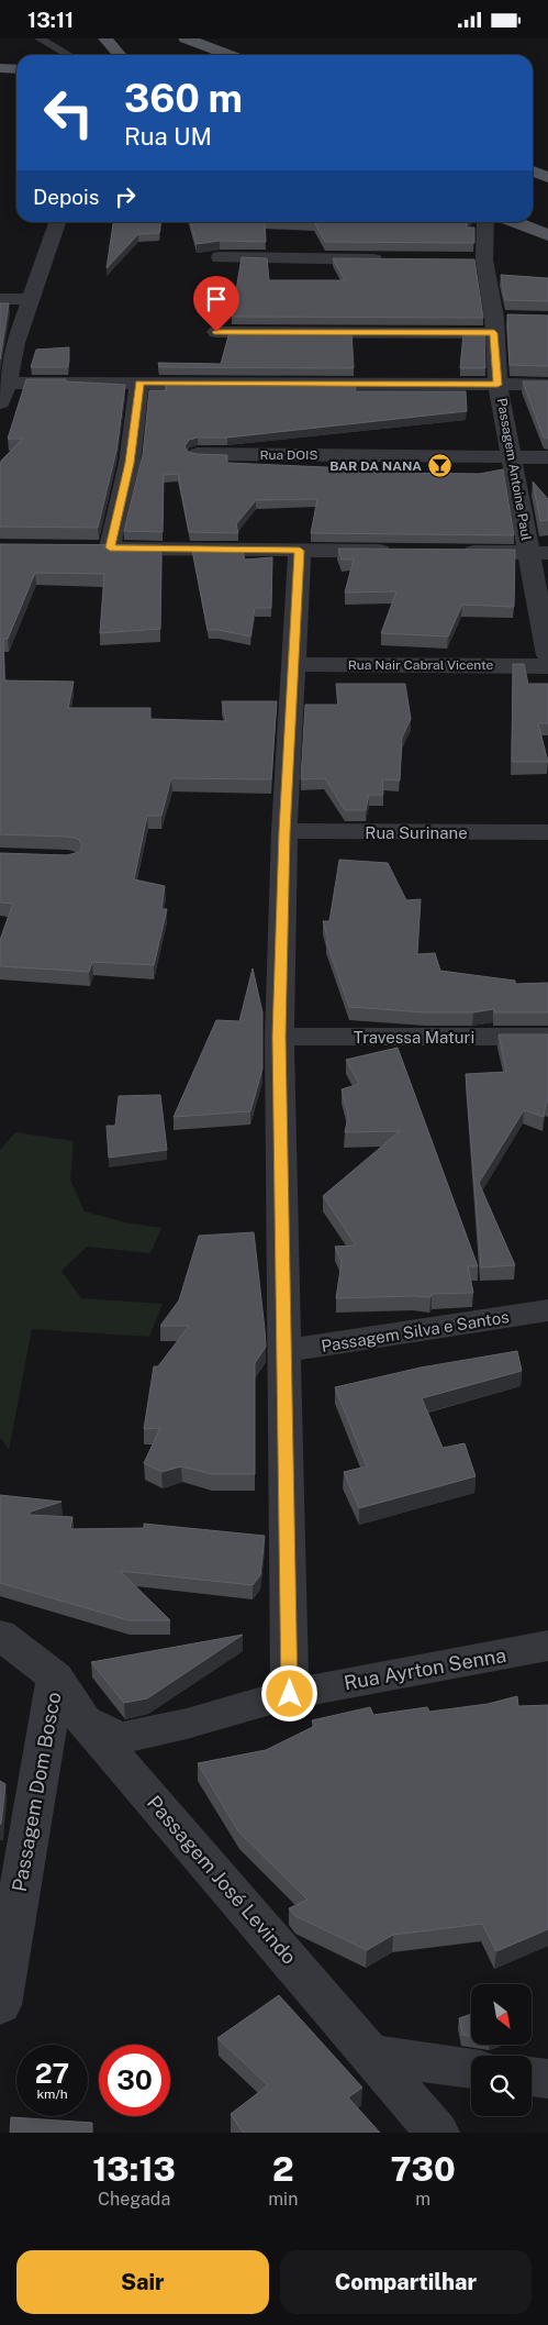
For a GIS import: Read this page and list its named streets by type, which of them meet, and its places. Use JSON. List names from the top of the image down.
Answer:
{
  "streets": {
    "street": [
      "Rua DOIS",
      "Passagem Antoine Paul",
      "Rua Nair Cabral Vicente",
      "Rua Surinane",
      "Travessa Maturi",
      "Passagem Silva e Santos",
      "Rua Ayrton Senna",
      "Passagem Dom Bosco",
      "Passagem José Levindo"
    ]
  },
  "crossings": [
    ["Rua DOIS", "Passagem Antoine Paul"],
    ["Rua Ayrton Senna", "Passagem José Levindo"],
    ["Passagem Dom Bosco", "Passagem José Levindo"]
  ],
  "places": {
    "bar": ["BAR DA NANA"]
  },
  "north": "bottom right",
  "page": {
    "status": "13:11",
    "turn": ["360 m", "Rua UM"],
    "then": "Depois",
    "speed": "27 km/h",
    "limit": "30",
    "eta": [
      "13:13",
      "Chegada",
      "2",
      "min",
      "730",
      "m"
    ],
    "buttons": ["Sair", "Compartilhar"]
  }
}
